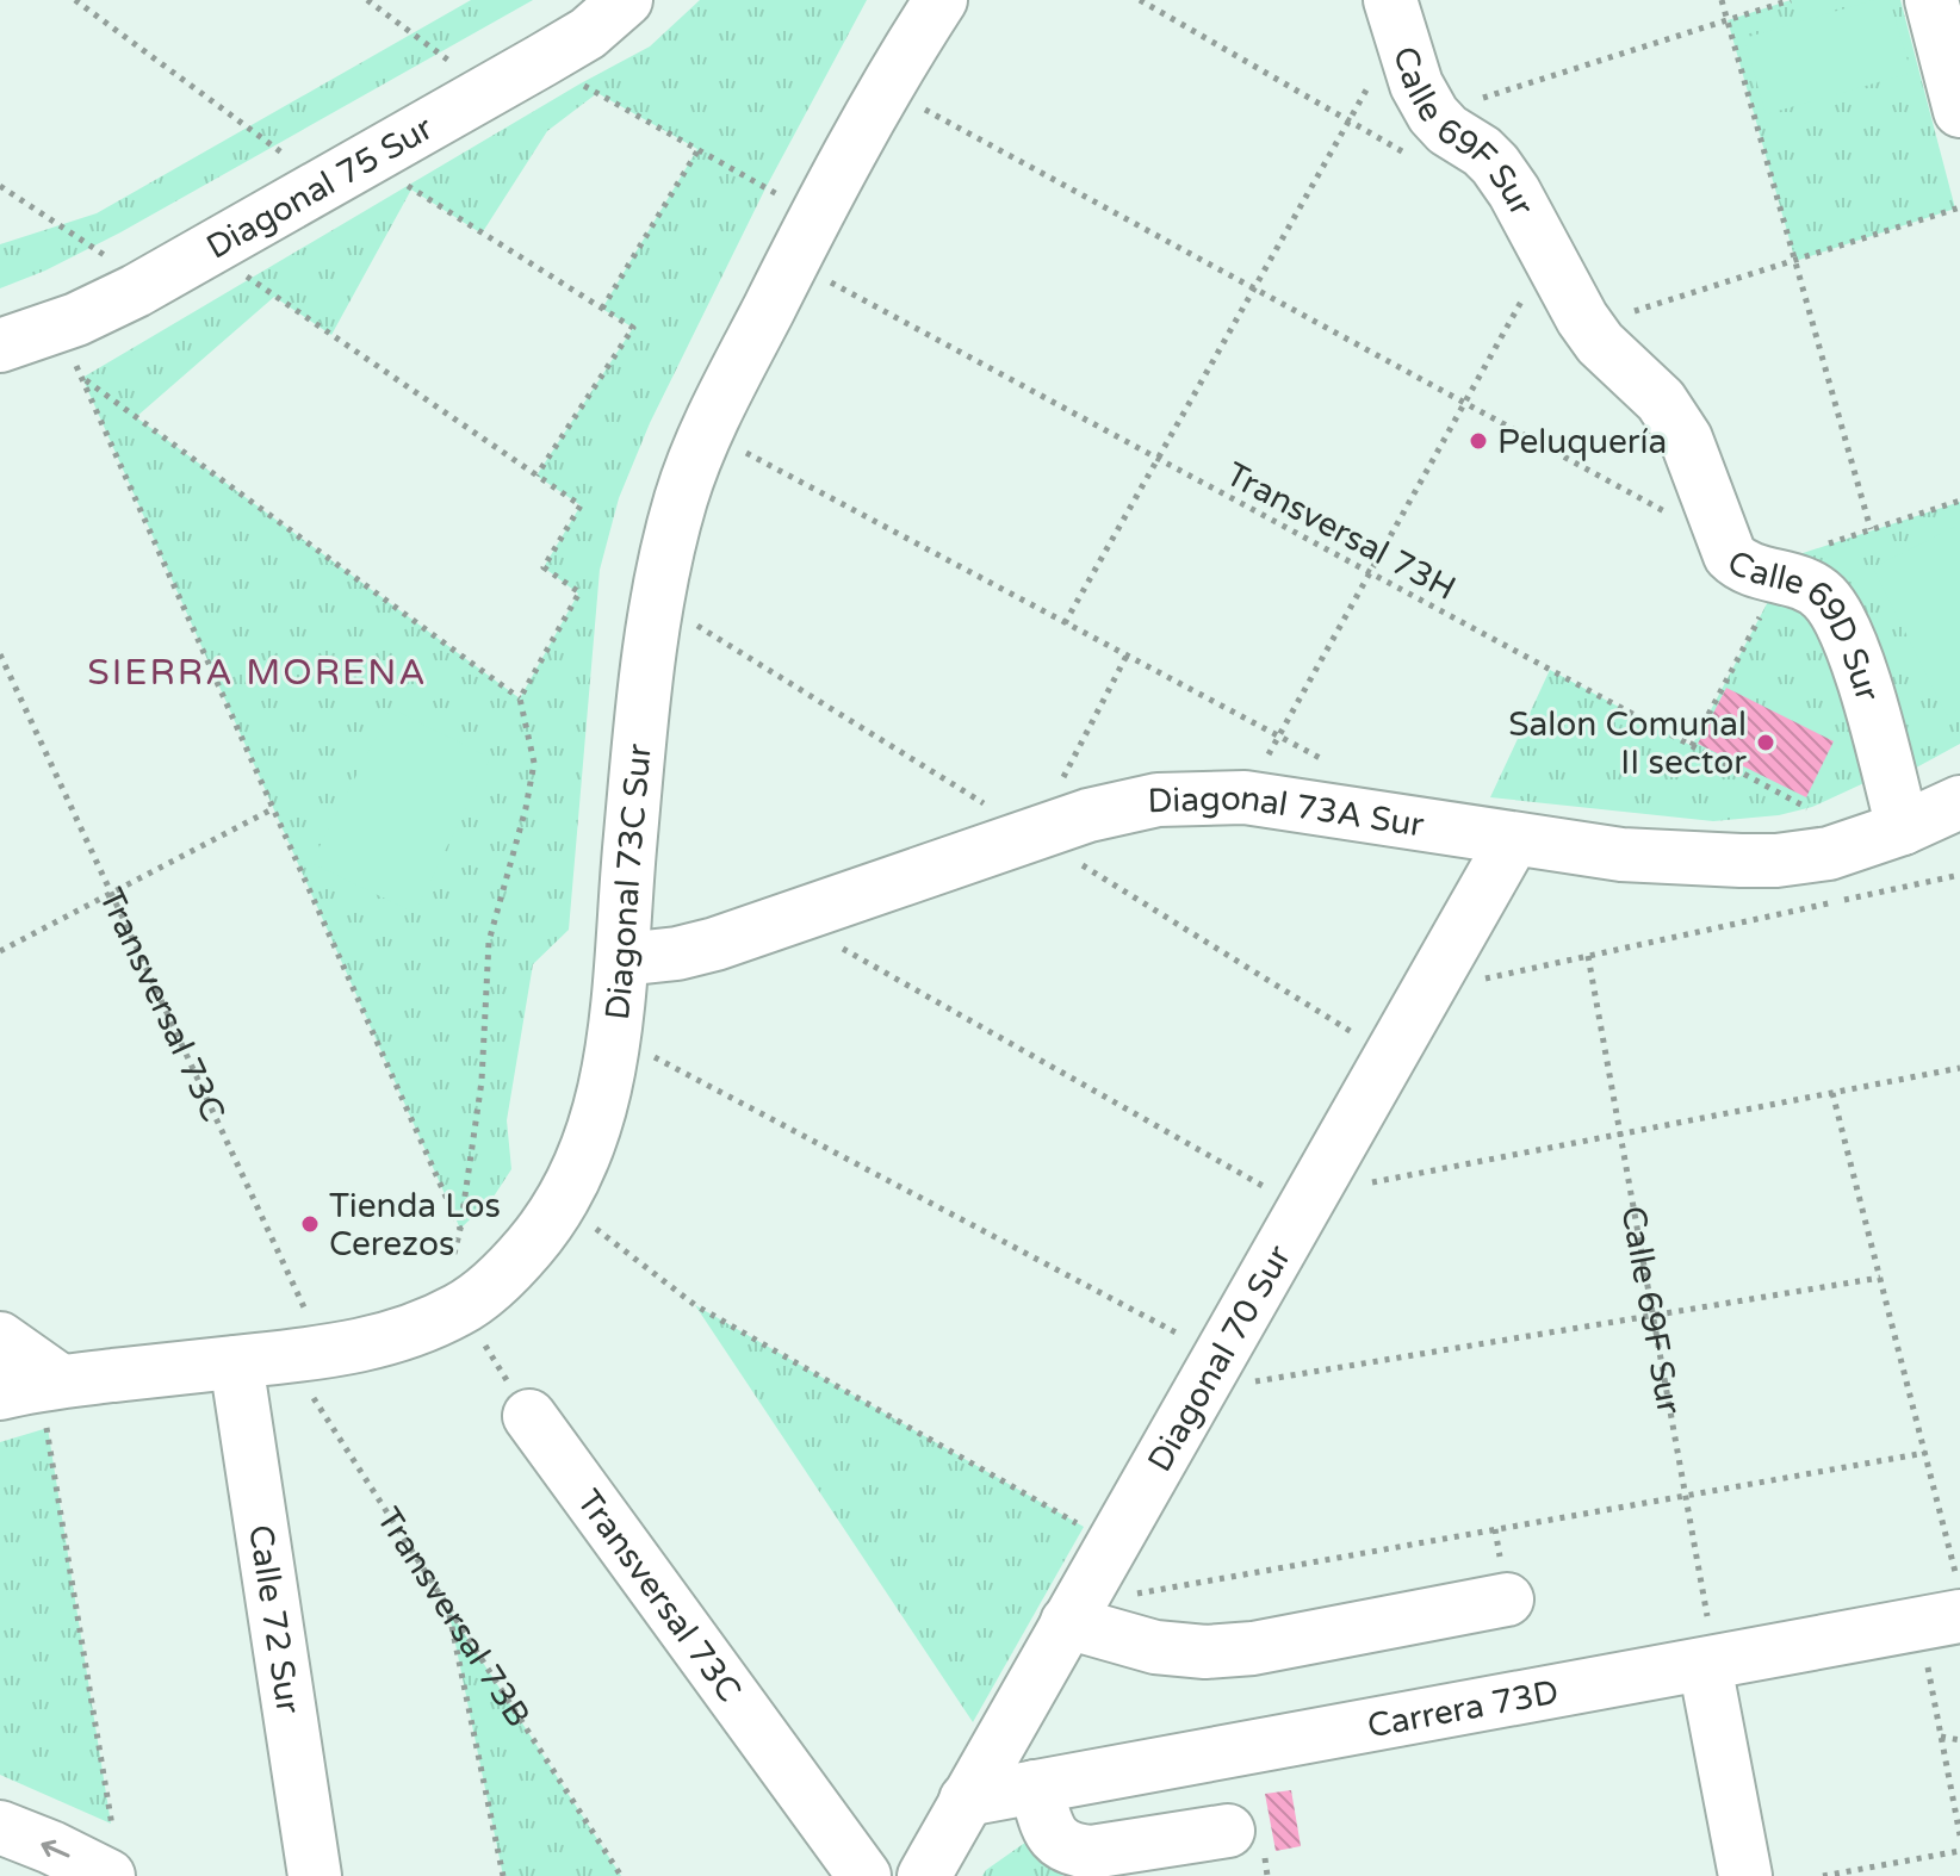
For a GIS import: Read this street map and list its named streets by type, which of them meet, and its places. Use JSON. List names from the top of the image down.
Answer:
{
  "streets": {
    "street": [
      "Calle 69F Sur",
      "Diagonal 75 Sur",
      "Calle 69D Sur",
      "Diagonal 73A Sur",
      "Diagonal 73C Sur",
      "Transversal 73C",
      "Diagonal 70 Sur",
      "Calle 72 Sur",
      "Carrera 73D"
    ],
    "path": ["Transversal 73H", "Transversal 73B"]
  },
  "crossings": [
    ["Calle 69F Sur", "Calle 69D Sur"],
    ["Calle 69F Sur", "Carrera 73D"],
    ["Transversal 73H", "Calle 69D Sur"],
    ["Transversal 73H", "Diagonal 73A Sur"],
    ["Transversal 73H", "Diagonal 73C Sur"],
    ["Calle 69D Sur", "Diagonal 73A Sur"],
    ["Diagonal 73A Sur", "Diagonal 73C Sur"],
    ["Diagonal 73A Sur", "Diagonal 70 Sur"],
    ["Diagonal 73C Sur", "Transversal 73C"],
    ["Diagonal 73C Sur", "Transversal 73B"],
    ["Diagonal 73C Sur", "Calle 72 Sur"],
    ["Transversal 73C", "Transversal 73B"],
    ["Diagonal 70 Sur", "Carrera 73D"]
  ],
  "districts": ["SIERRA MORENA"],
  "places": ["Peluquería", "Salon Comunal II sector", "Tienda Los Cerezos"]
}
